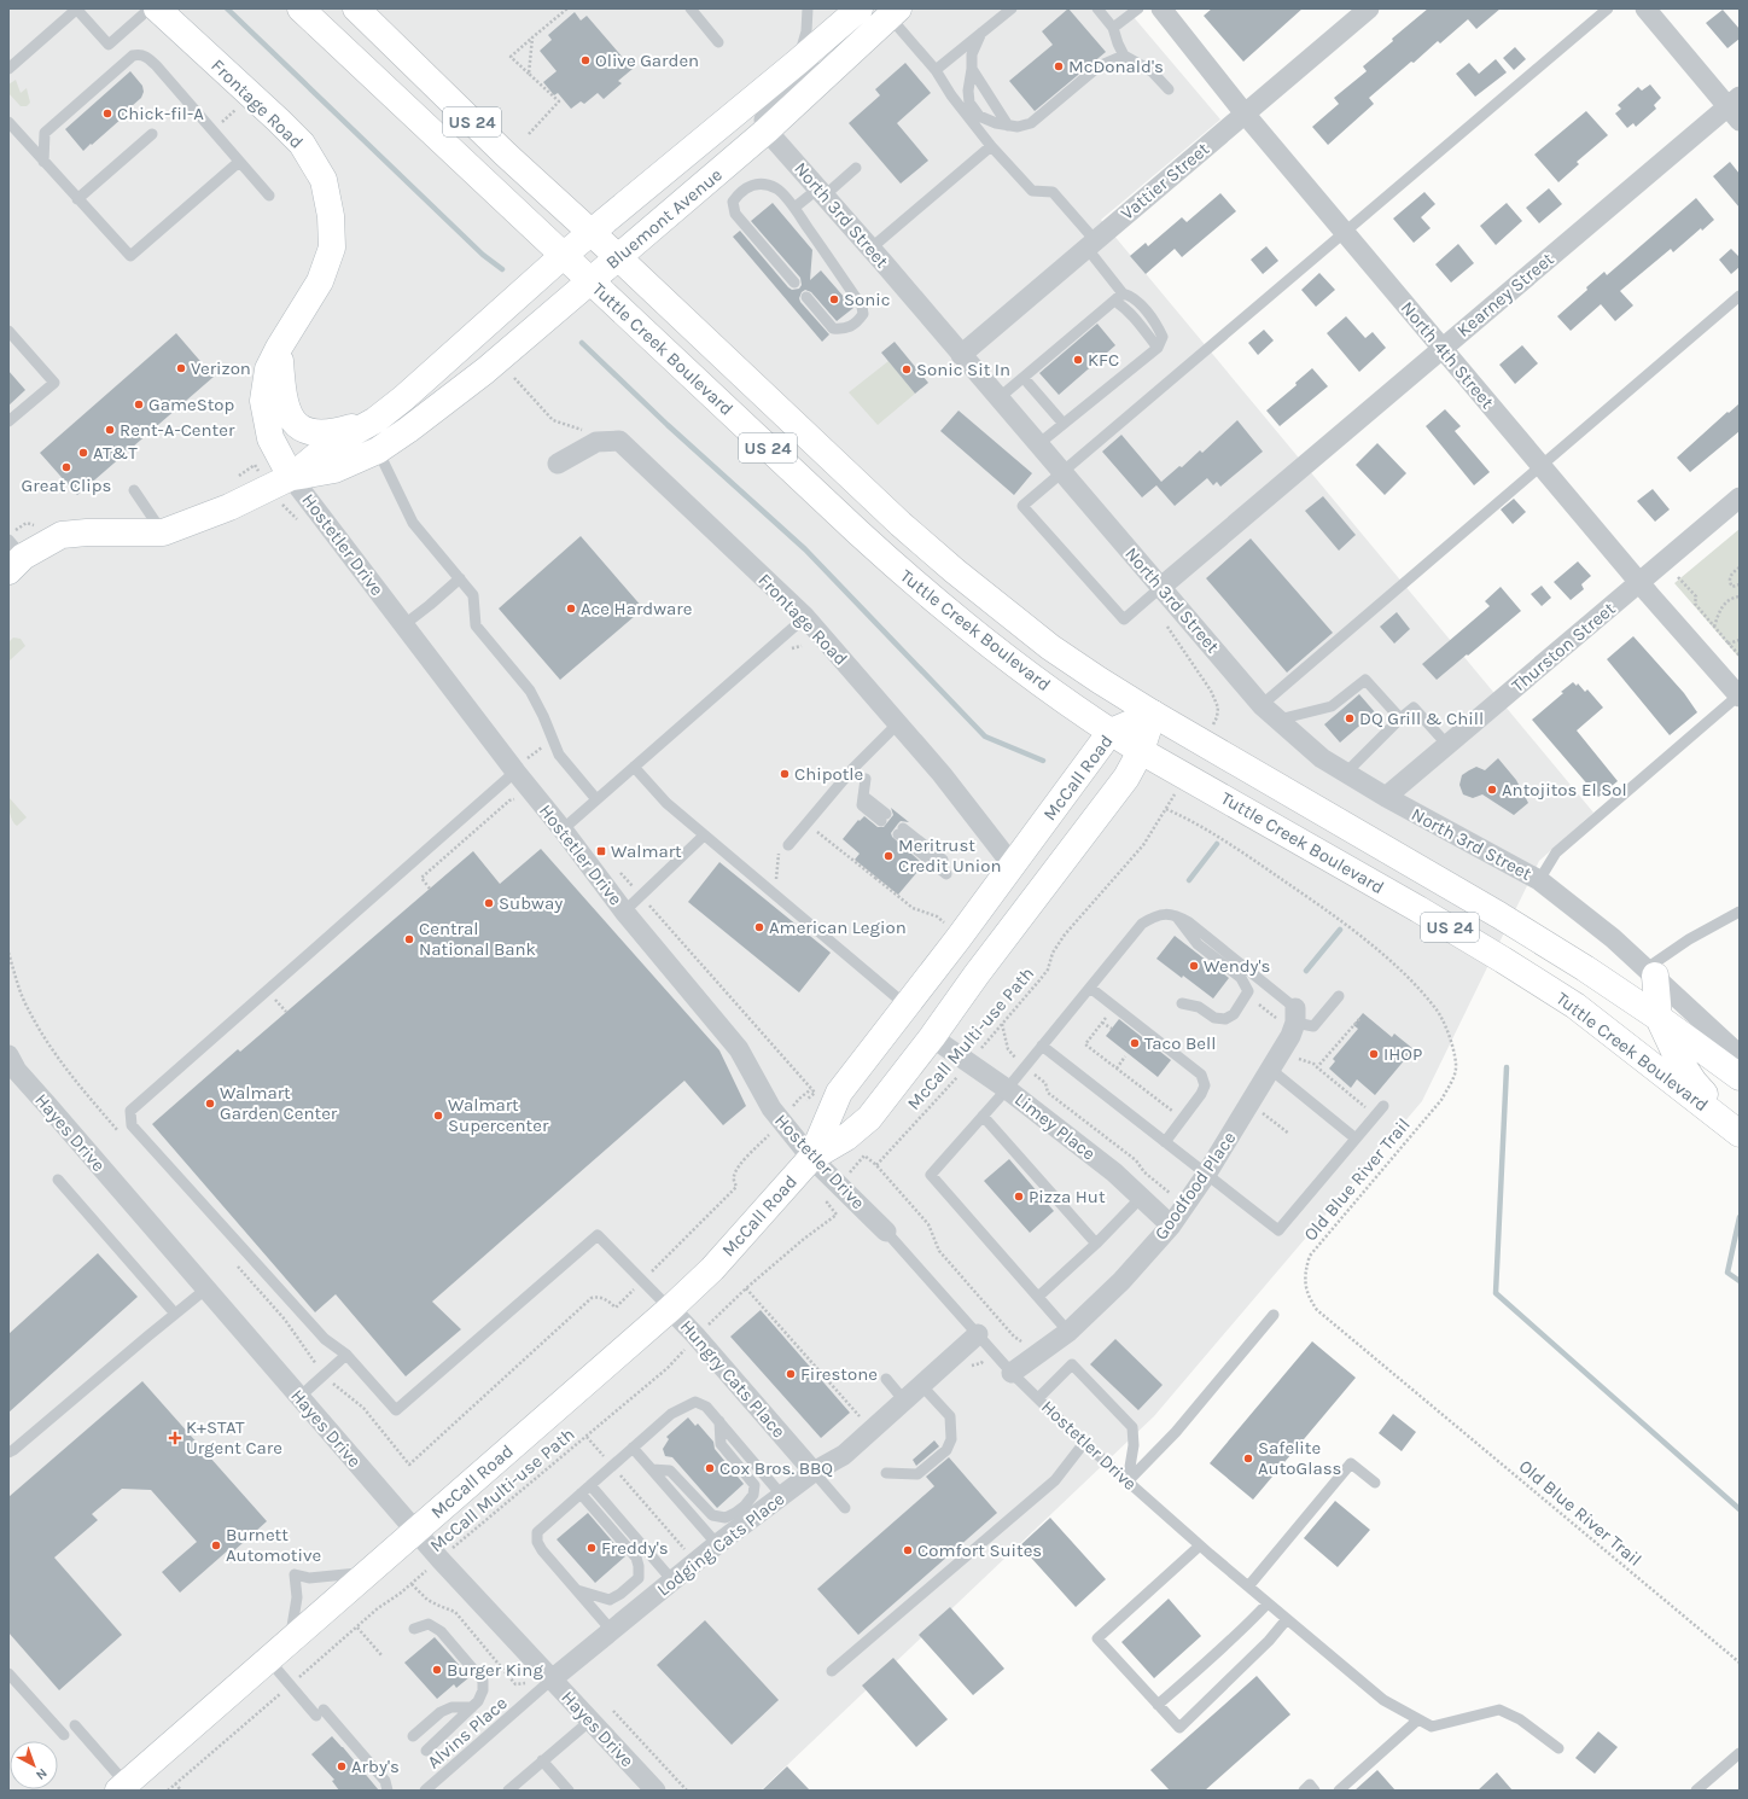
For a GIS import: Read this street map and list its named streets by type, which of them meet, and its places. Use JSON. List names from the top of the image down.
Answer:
{
  "streets": {
    "main road": [
      "Frontage Road",
      "US 24",
      "Bluemont Avenue",
      "Tuttle Creek Boulevard",
      "Hostetler Drive",
      "McCall Road"
    ],
    "street": [
      "Vattier Street",
      "North 3rd Street",
      "Kearney Street",
      "North 4th Street",
      "Thurston Street",
      "Limey Place",
      "Hayes Drive",
      "Goodfood Place",
      "Hungry Cats Place",
      "Lodging Cats Place"
    ],
    "lane": ["Alvins Place"],
    "path": ["McCall Multi-use Path", "Old Blue River Trail"]
  },
  "crossings": [
    ["Frontage Road", "Hostetler Drive"],
    ["Frontage Road", "McCall Road"],
    ["Vattier Street", "North 3rd Street"],
    ["Vattier Street", "North 4th Street"],
    ["North 3rd Street", "Bluemont Avenue"],
    ["North 3rd Street", "Kearney Street"],
    ["North 3rd Street", "Thurston Street"],
    ["Bluemont Avenue", "Tuttle Creek Boulevard"],
    ["Bluemont Avenue", "Hostetler Drive"],
    ["Kearney Street", "North 4th Street"],
    ["Tuttle Creek Boulevard", "McCall Road"],
    ["North 4th Street", "Thurston Street"],
    ["Hostetler Drive", "McCall Road"],
    ["Hostetler Drive", "Goodfood Place"],
    ["Hostetler Drive", "Lodging Cats Place"],
    ["McCall Road", "Limey Place"],
    ["McCall Road", "Hayes Drive"],
    ["McCall Road", "Hungry Cats Place"],
    ["McCall Multi-use Path", "Limey Place"],
    ["McCall Multi-use Path", "Hayes Drive"],
    ["McCall Multi-use Path", "Old Blue River Trail"],
    ["McCall Multi-use Path", "Hungry Cats Place"],
    ["Limey Place", "Goodfood Place"],
    ["Hayes Drive", "Lodging Cats Place"],
    ["Hayes Drive", "Alvins Place"],
    ["Hungry Cats Place", "Lodging Cats Place"],
    ["Lodging Cats Place", "Alvins Place"]
  ],
  "places": {
    "other": [
      "Olive Garden",
      "McDonald's",
      "Chick-fil-A",
      "Sonic",
      "KFC",
      "Verizon",
      "Sonic Sit In",
      "GameStop",
      "Rent-A-Center",
      "AT&T",
      "Great Clips",
      "Ace Hardware",
      "DQ Grill & Chill",
      "Chipotle",
      "Antojitos El Sol",
      "Meritrust Credit Union",
      "Subway",
      "American Legion",
      "Central National Bank",
      "Wendy's",
      "Taco Bell",
      "IHOP",
      "Walmart Garden Center",
      "Walmart Supercenter",
      "Pizza Hut",
      "Firestone",
      "Safelite AutoGlass",
      "Cox Bros. BBQ",
      "Burnett Automotive",
      "Freddy's",
      "Comfort Suites",
      "Burger King",
      "Arby's"
    ],
    "transit": ["Walmart"],
    "health": ["K+STAT Urgent Care"]
  },
  "north": "bottom right"
}
